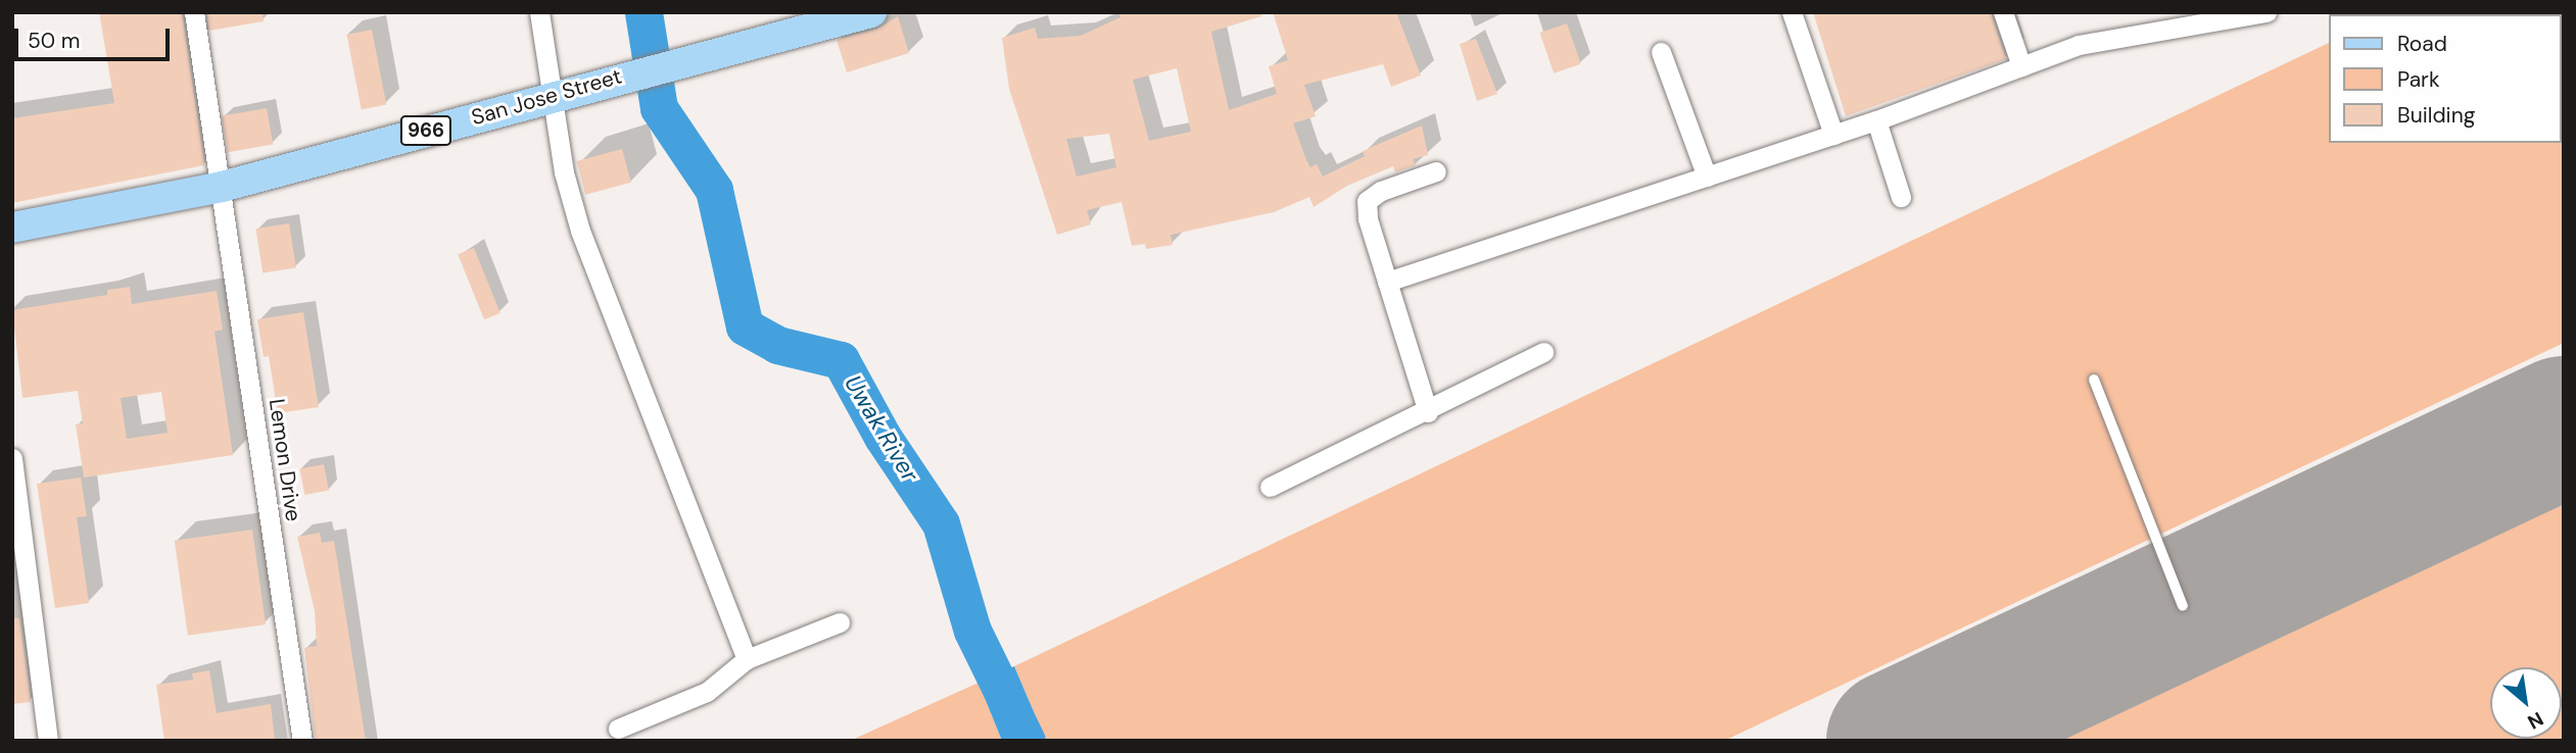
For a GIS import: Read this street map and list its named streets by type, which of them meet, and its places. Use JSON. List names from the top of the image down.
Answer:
{
  "streets": {
    "main road": ["San Jose Street", "966"],
    "street": ["Lemon Drive"]
  },
  "crossings": [
    ["San Jose Street", "Lemon Drive"]
  ],
  "water": ["Uwak River"],
  "legend": ["Road", "Park", "Building"],
  "scale_bar": "50 m",
  "north": "bottom right"
}
